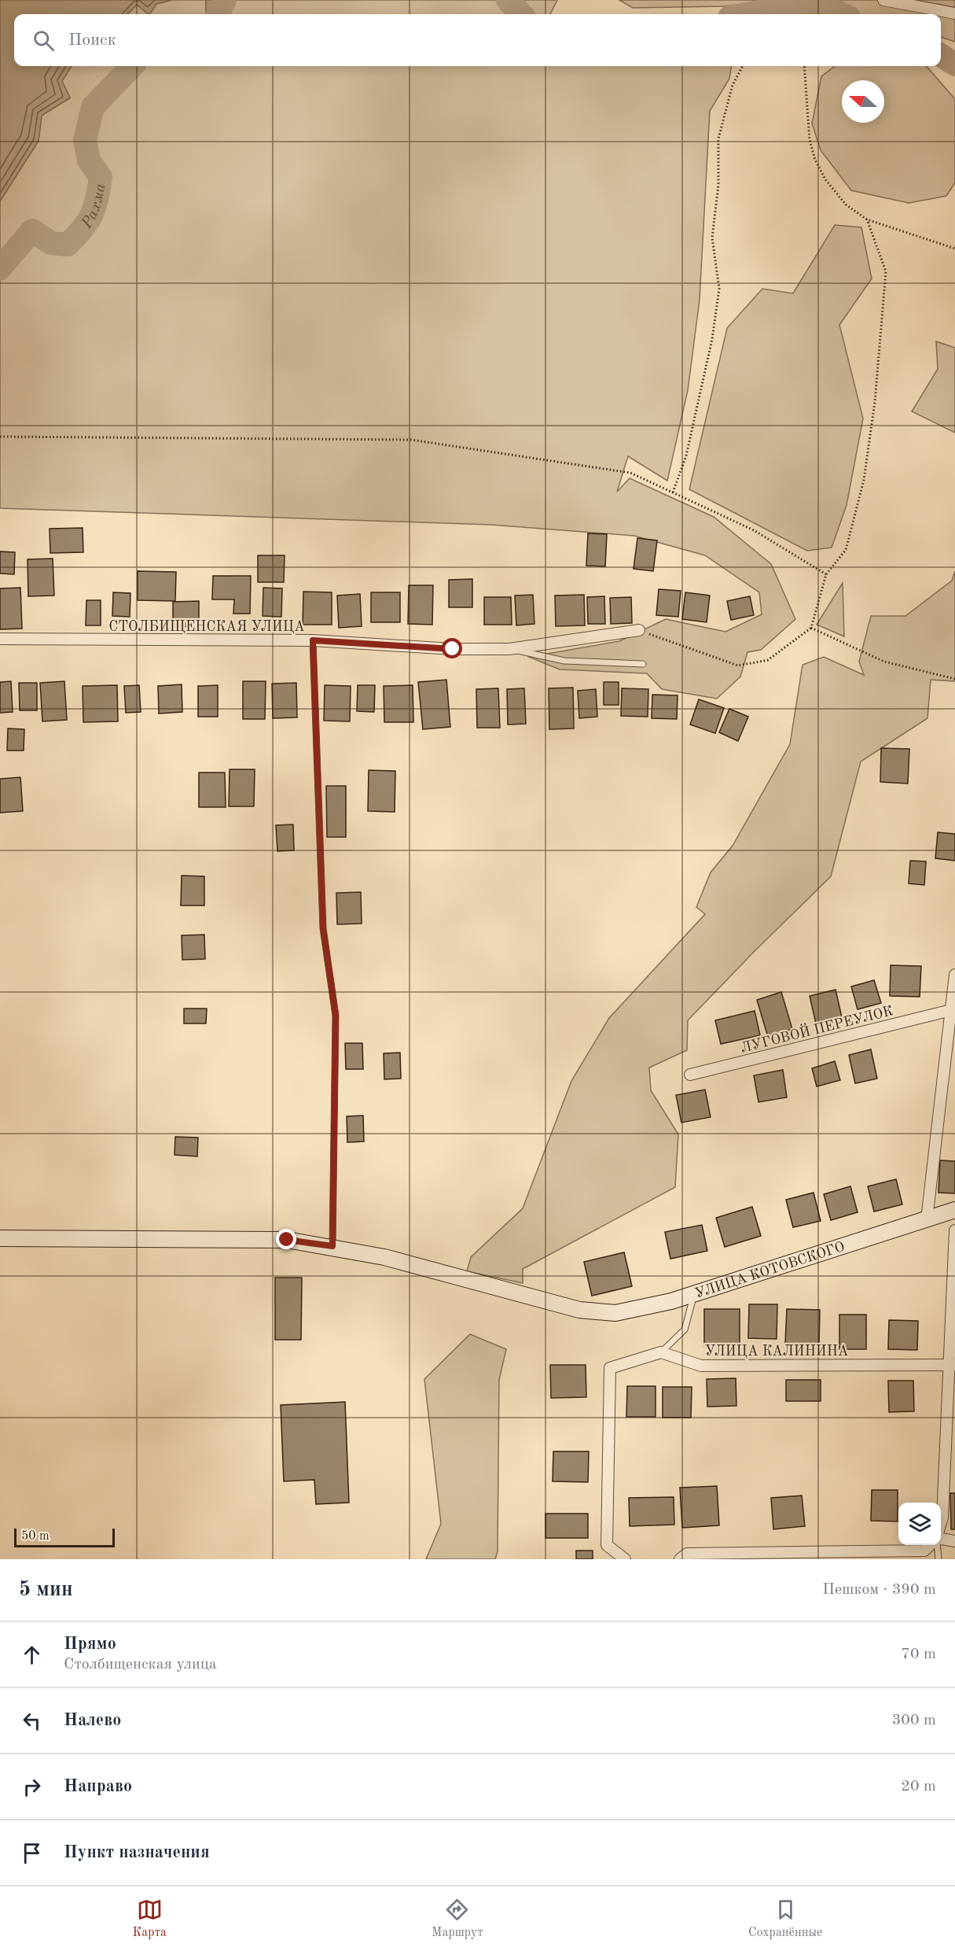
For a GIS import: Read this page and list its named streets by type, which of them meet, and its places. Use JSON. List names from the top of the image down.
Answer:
{
  "streets": {
    "street": [
      "СТОЛБИЩЕНСКАЯ УЛИЦА",
      "ЛУГОВОЙ ПЕРЕУЛОК",
      "УЛИЦА КОТОВСКОГО",
      "УЛИЦА КАЛИНИНА"
    ]
  },
  "water": ["Рахма"],
  "scale_bar": "50 m",
  "north": "left",
  "page": {
    "search": "Поиск",
    "scale": "50 m",
    "heading": ["5 мин", "Пешком · 390 m"],
    "list": [
      ["Прямо", "Столбищенская улица", "70 m"],
      ["Налево", "300 m"],
      ["Направо", "20 m"],
      "Пункт назначения"
    ],
    "nav": ["Карта", "Маршрут", "Сохранённые"]
  }
}
